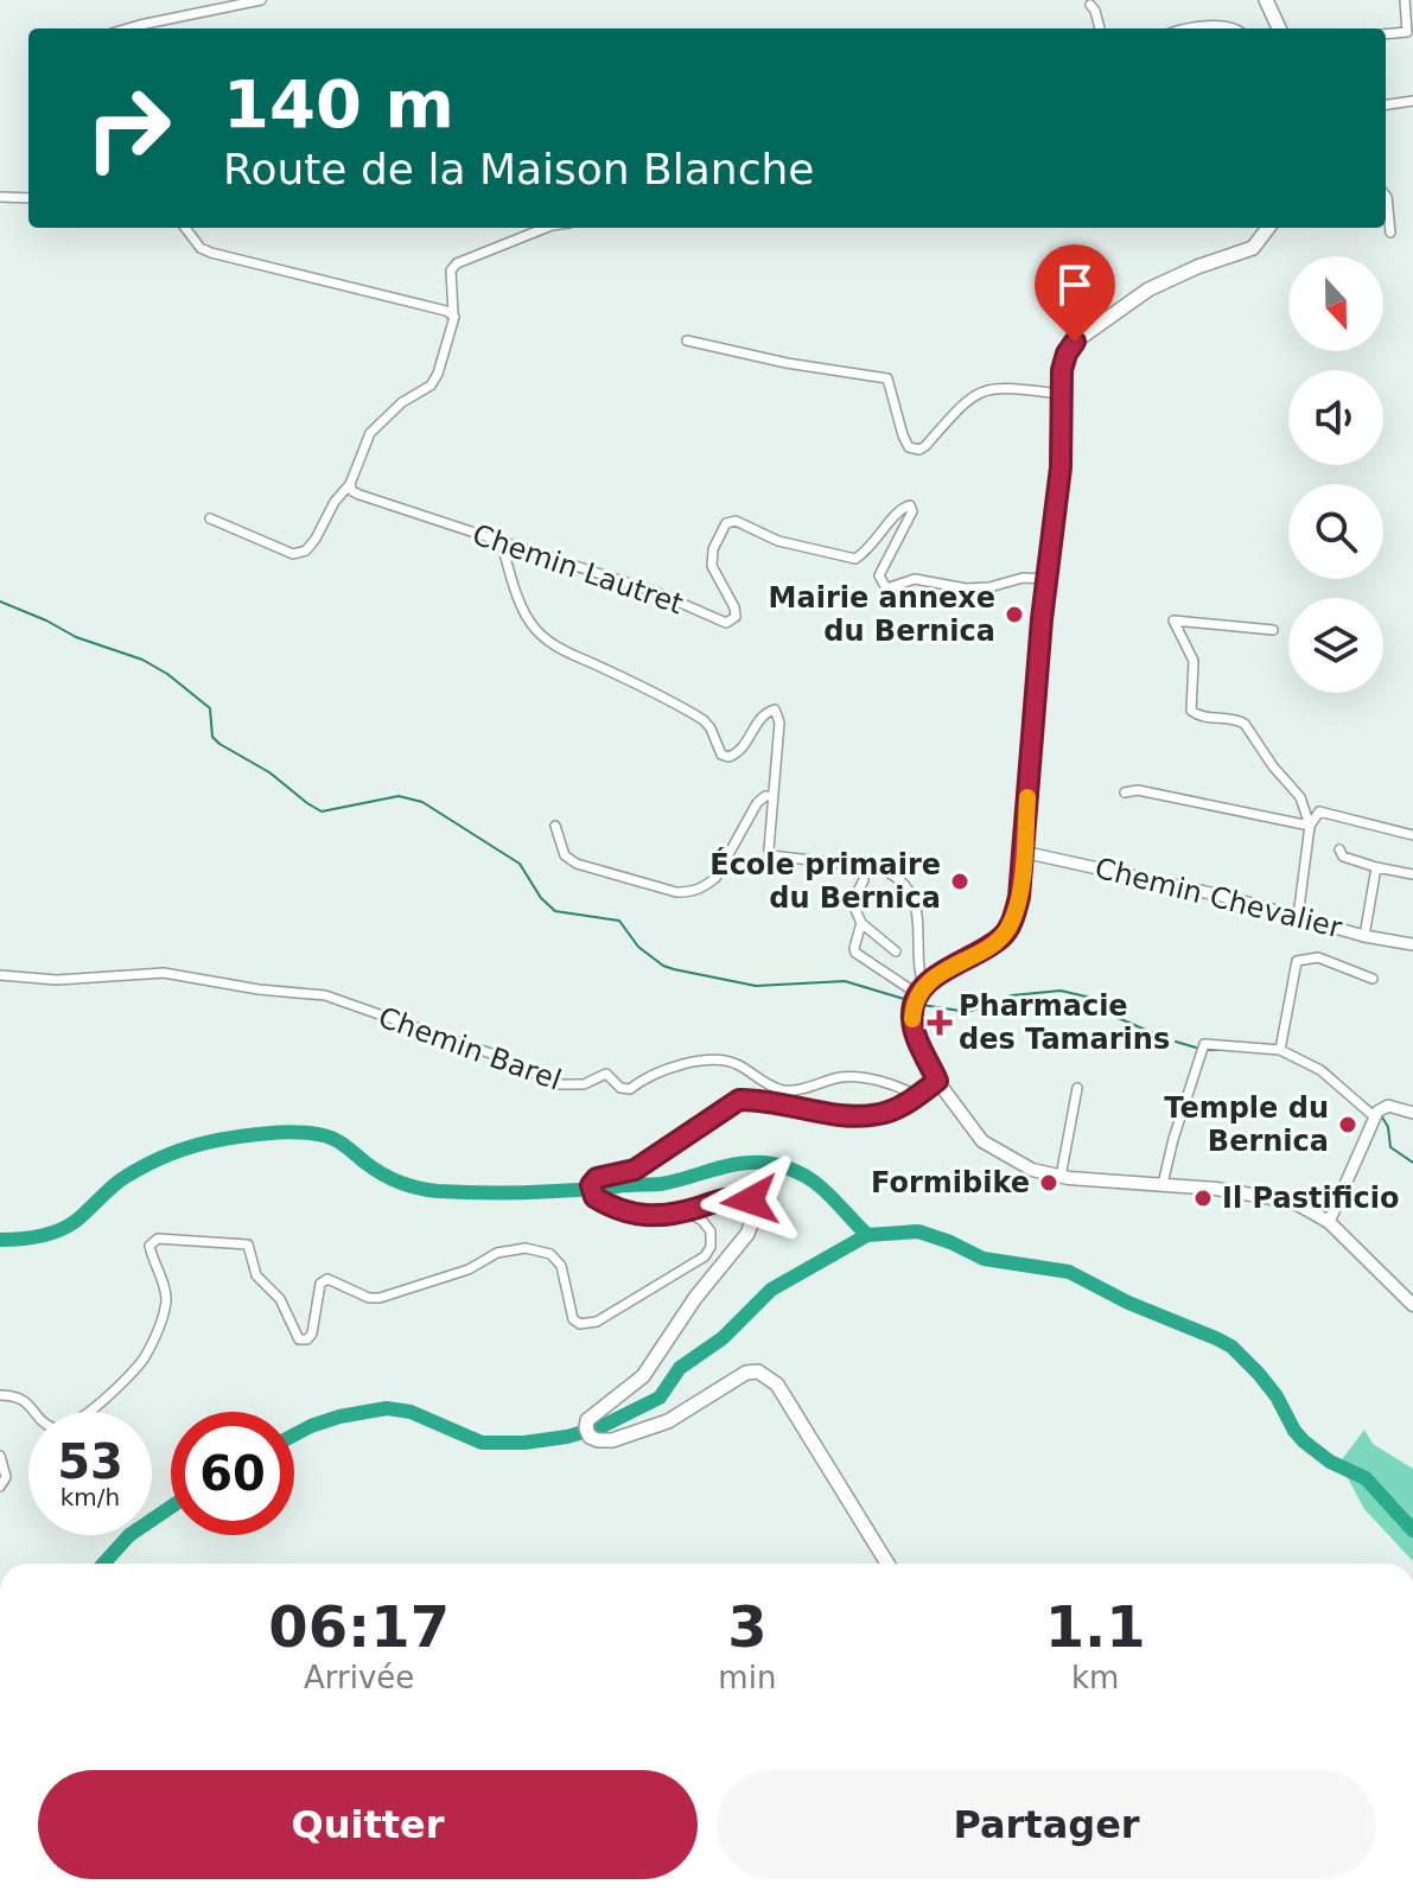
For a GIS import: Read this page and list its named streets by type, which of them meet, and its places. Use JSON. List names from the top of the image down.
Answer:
{
  "streets": {
    "street": ["Chemin Lautret", "Chemin Chevalier", "Chemin Barel"]
  },
  "places": {
    "other": [
      "Mairie annexe du Bernica",
      "École primaire du Bernica",
      "Temple du Bernica",
      "Formibike",
      "Il Pastificio"
    ],
    "health": ["Pharmacie des Tamarins"]
  },
  "north": "bottom",
  "page": {
    "turn": ["140 m", "Route de la Maison Blanche"],
    "speed": "53 km/h",
    "limit": "60",
    "eta": [
      "06:17",
      "Arrivée",
      "3",
      "min",
      "1.1",
      "km"
    ],
    "buttons": ["Quitter", "Partager"]
  }
}
